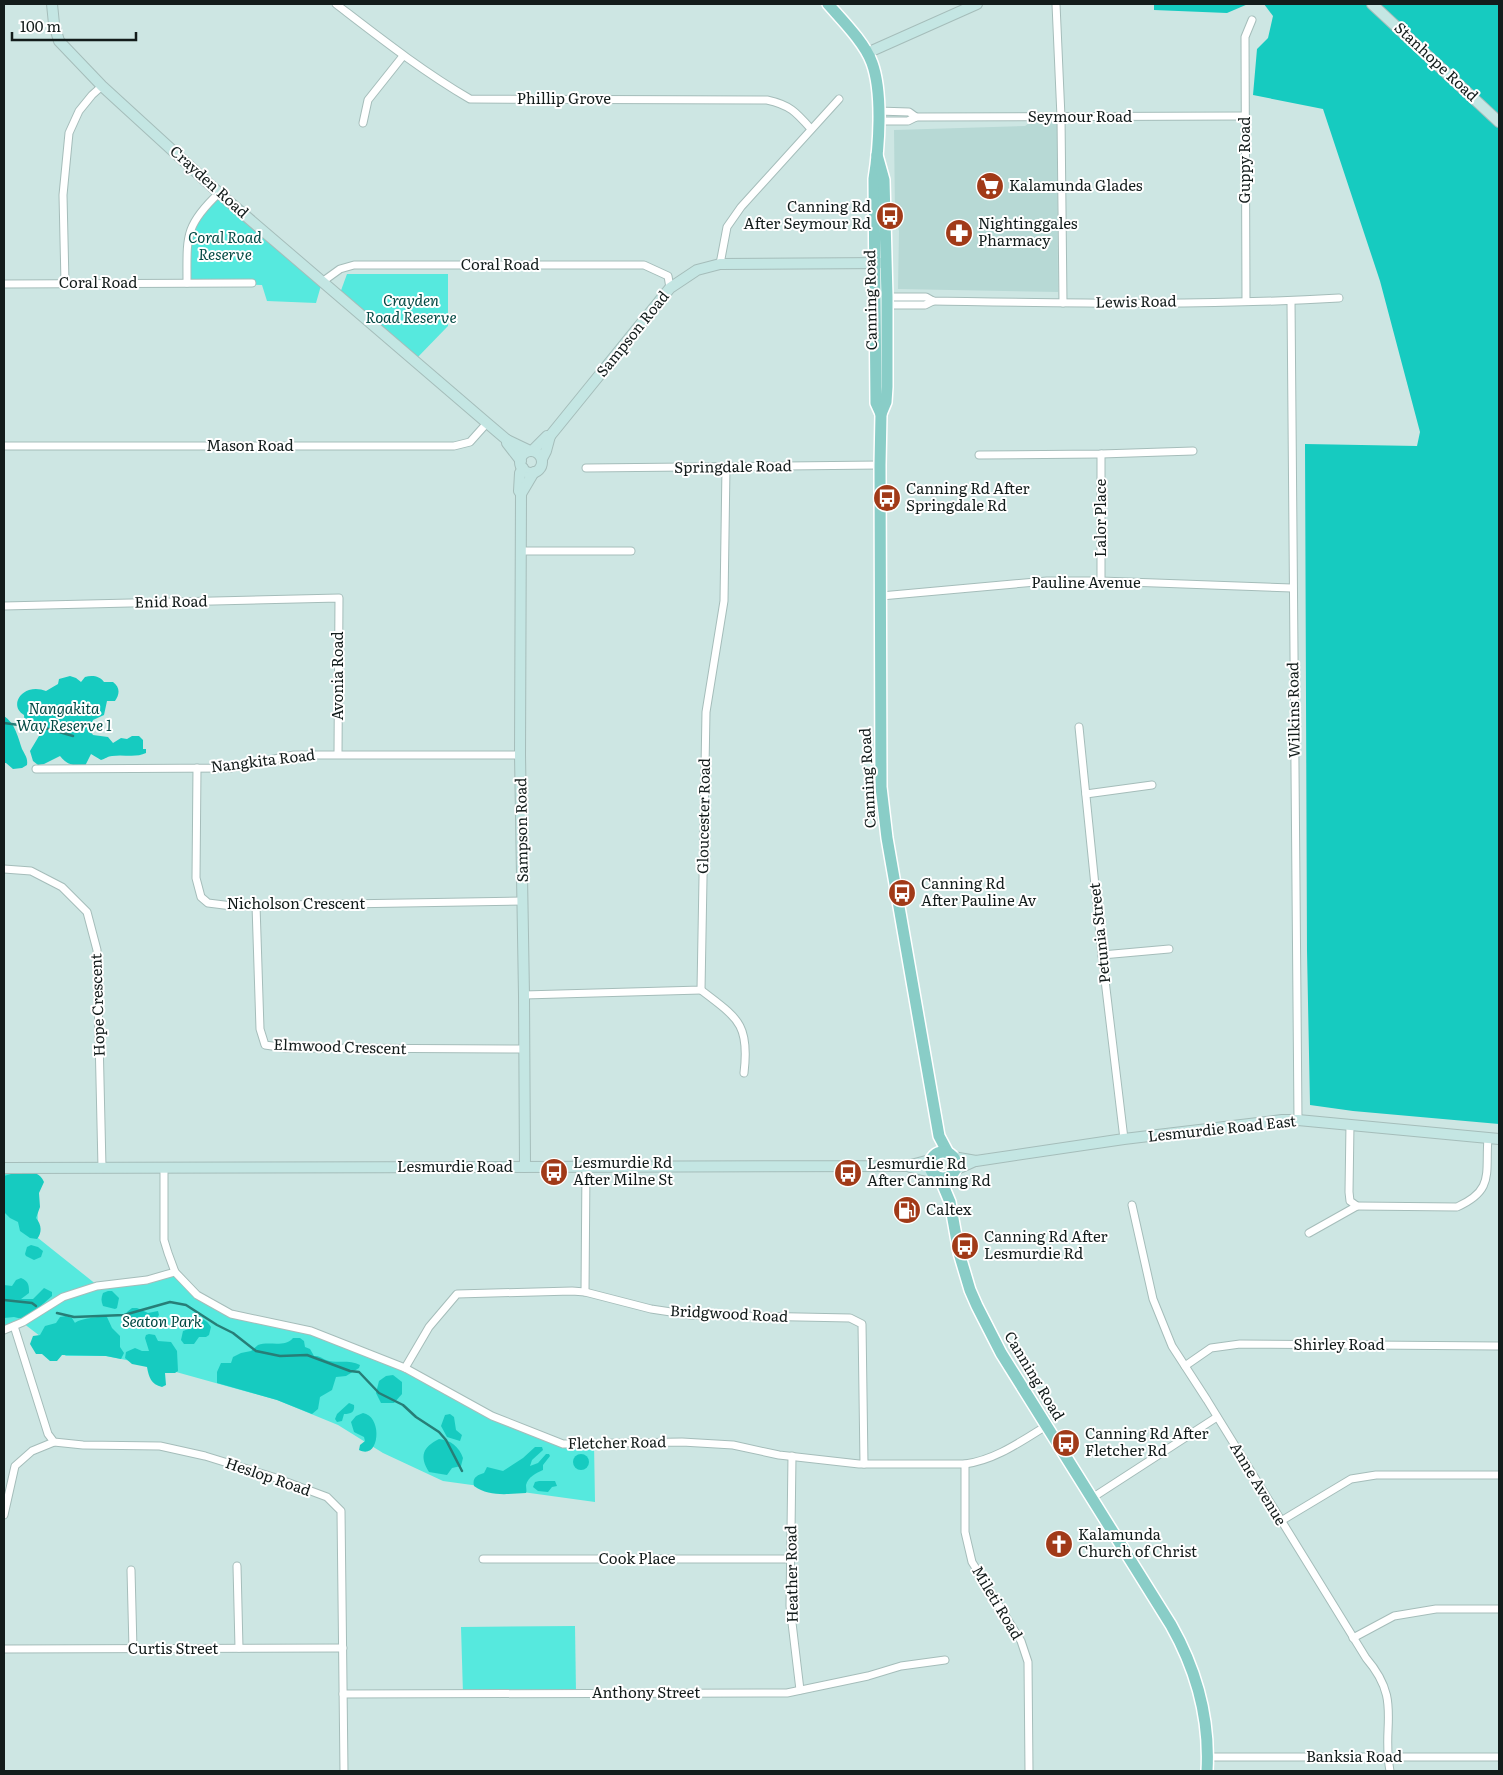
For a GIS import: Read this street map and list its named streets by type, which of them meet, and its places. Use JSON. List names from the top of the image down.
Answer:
{
  "streets": {
    "main road": ["Canning Road"],
    "street": [
      "Stanhope Road",
      "Phillip Grove",
      "Seymour Road",
      "Guppy Road",
      "Crayden Road",
      "Coral Road",
      "Lewis Road",
      "Sampson Road",
      "Mason Road",
      "Springdale Road",
      "Lalor Place",
      "Pauline Avenue",
      "Enid Road",
      "Avonia Road",
      "Wilkins Road",
      "Nangkita Road",
      "Gloucester Road",
      "Nicholson Crescent",
      "Petunia Street",
      "Hope Crescent",
      "Elmwood Crescent",
      "Lesmurdie Road East",
      "Lesmurdie Road",
      "Bridgwood Road",
      "Shirley Road",
      "Fletcher Road",
      "Heslop Road",
      "Anne Avenue",
      "Cook Place",
      "Heather Road",
      "Mileti Road",
      "Curtis Street",
      "Anthony Street",
      "Banksia Road"
    ]
  },
  "crossings": [
    ["Seymour Road", "Guppy Road"],
    ["Seymour Road", "Canning Road"],
    ["Guppy Road", "Lewis Road"],
    ["Crayden Road", "Coral Road"],
    ["Crayden Road", "Sampson Road"],
    ["Crayden Road", "Mason Road"],
    ["Coral Road", "Sampson Road"],
    ["Canning Road", "Lewis Road"],
    ["Canning Road", "Sampson Road"],
    ["Canning Road", "Springdale Road"],
    ["Canning Road", "Pauline Avenue"],
    ["Canning Road", "Lesmurdie Road East"],
    ["Canning Road", "Lesmurdie Road"],
    ["Canning Road", "Fletcher Road"],
    ["Canning Road", "Banksia Road"],
    ["Lewis Road", "Wilkins Road"],
    ["Sampson Road", "Nangkita Road"],
    ["Sampson Road", "Nicholson Crescent"],
    ["Sampson Road", "Elmwood Crescent"],
    ["Sampson Road", "Lesmurdie Road"],
    ["Springdale Road", "Gloucester Road"],
    ["Lalor Place", "Pauline Avenue"],
    ["Pauline Avenue", "Wilkins Road"],
    ["Enid Road", "Avonia Road"],
    ["Avonia Road", "Nangkita Road"],
    ["Wilkins Road", "Lesmurdie Road East"],
    ["Nangkita Road", "Nicholson Crescent"],
    ["Nicholson Crescent", "Elmwood Crescent"],
    ["Petunia Street", "Lesmurdie Road East"],
    ["Hope Crescent", "Lesmurdie Road"],
    ["Lesmurdie Road East", "Lesmurdie Road"],
    ["Lesmurdie Road", "Fletcher Road"],
    ["Bridgwood Road", "Fletcher Road"],
    ["Shirley Road", "Anne Avenue"],
    ["Fletcher Road", "Heather Road"],
    ["Fletcher Road", "Mileti Road"],
    ["Heslop Road", "Curtis Street"],
    ["Heslop Road", "Anthony Street"],
    ["Anne Avenue", "Banksia Road"],
    ["Cook Place", "Heather Road"],
    ["Heather Road", "Anthony Street"]
  ],
  "parks": [
    "Coral Road Reserve",
    "Crayden Road Reserve",
    "Nangakita Way Reserve 1",
    "Seaton Park"
  ],
  "places": {
    "supermarket": ["Kalamunda Glades"],
    "bus stop": [
      "Canning Rd After Seymour Rd",
      "Canning Rd After Springdale Rd",
      "Canning Rd After Pauline Av",
      "Lesmurdie Rd After Milne St",
      "Lesmurdie Rd After Canning Rd",
      "Canning Rd After Lesmurdie Rd",
      "Canning Rd After Fletcher Rd"
    ],
    "pharmacy": ["Nightinggales Pharmacy"],
    "fuel station": ["Caltex"],
    "church": ["Kalamunda Church of Christ"]
  },
  "scale_bar": "100 m"
}
